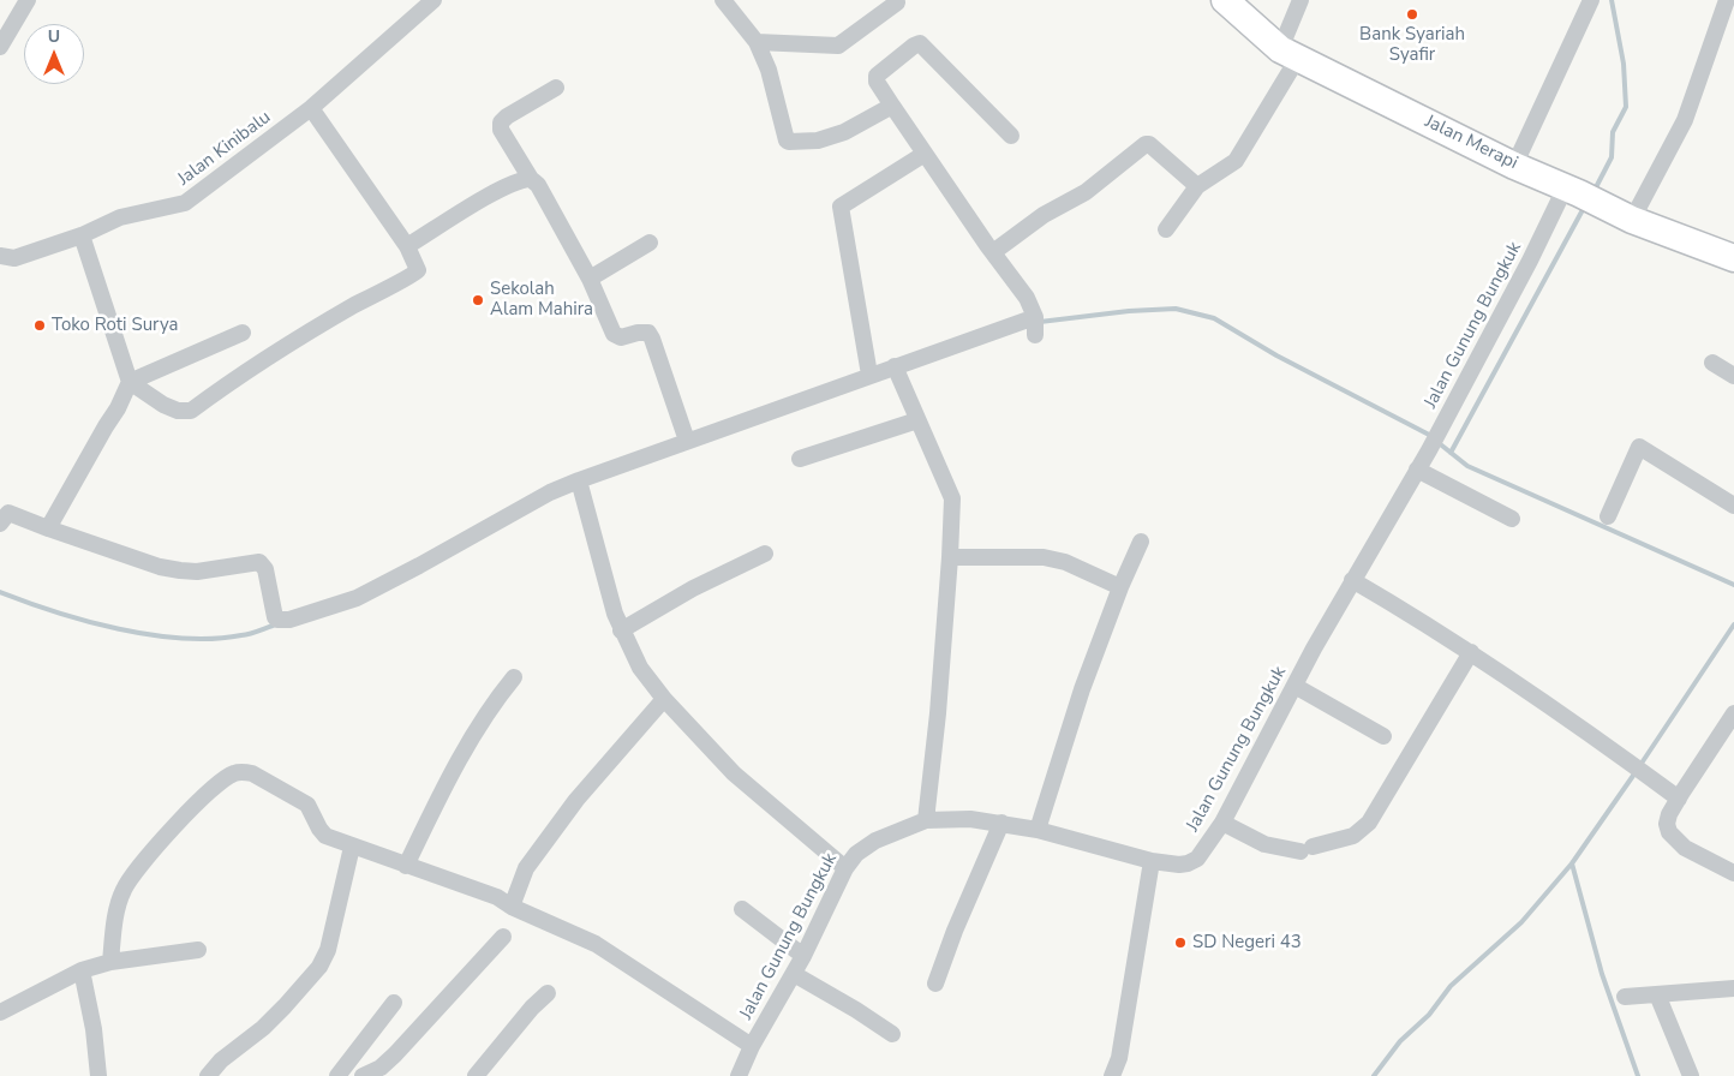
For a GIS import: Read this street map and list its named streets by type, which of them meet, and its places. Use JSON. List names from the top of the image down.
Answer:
{
  "streets": {
    "main road": ["Jalan Merapi"],
    "street": ["Jalan Kinibalu", "Jalan Gunung Bungkuk"]
  },
  "crossings": [
    ["Jalan Merapi", "Jalan Gunung Bungkuk"]
  ],
  "places": [
    "Bank Syariah Syafir",
    "Sekolah Alam Mahira",
    "Toko Roti Surya",
    "SD Negeri 43"
  ],
  "north": "top"
}
